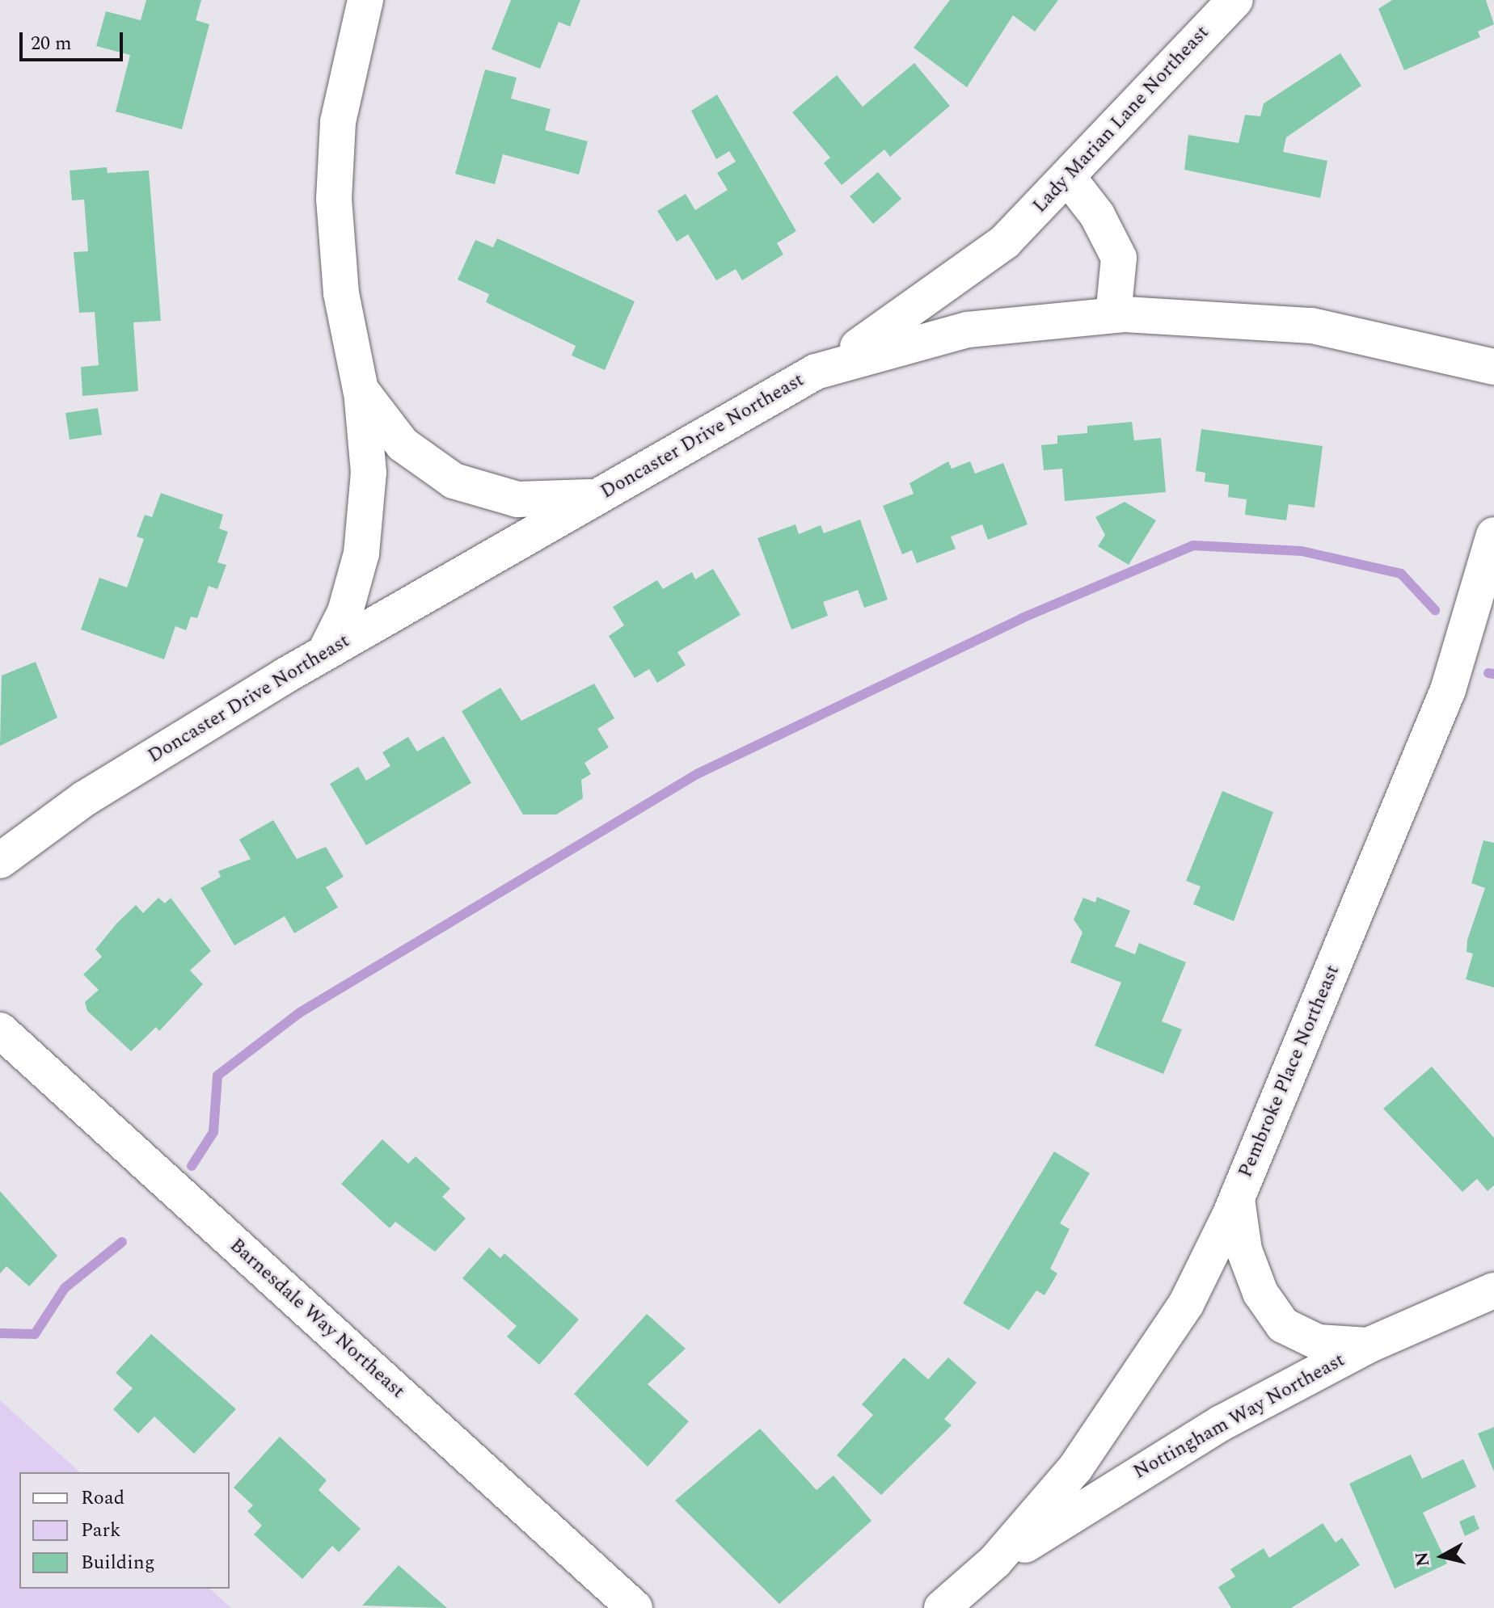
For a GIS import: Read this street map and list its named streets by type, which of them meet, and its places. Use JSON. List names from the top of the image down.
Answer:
{
  "streets": {
    "street": [
      "Lady Marian Lane Northeast",
      "Doncaster Drive Northeast",
      "Pembroke Place Northeast",
      "Barnesdale Way Northeast",
      "Nottingham Way Northeast"
    ]
  },
  "crossings": [
    ["Lady Marian Lane Northeast", "Doncaster Drive Northeast"],
    ["Pembroke Place Northeast", "Nottingham Way Northeast"]
  ],
  "legend": ["Road", "Park", "Building"],
  "scale_bar": "20 m",
  "north": "left"
}
